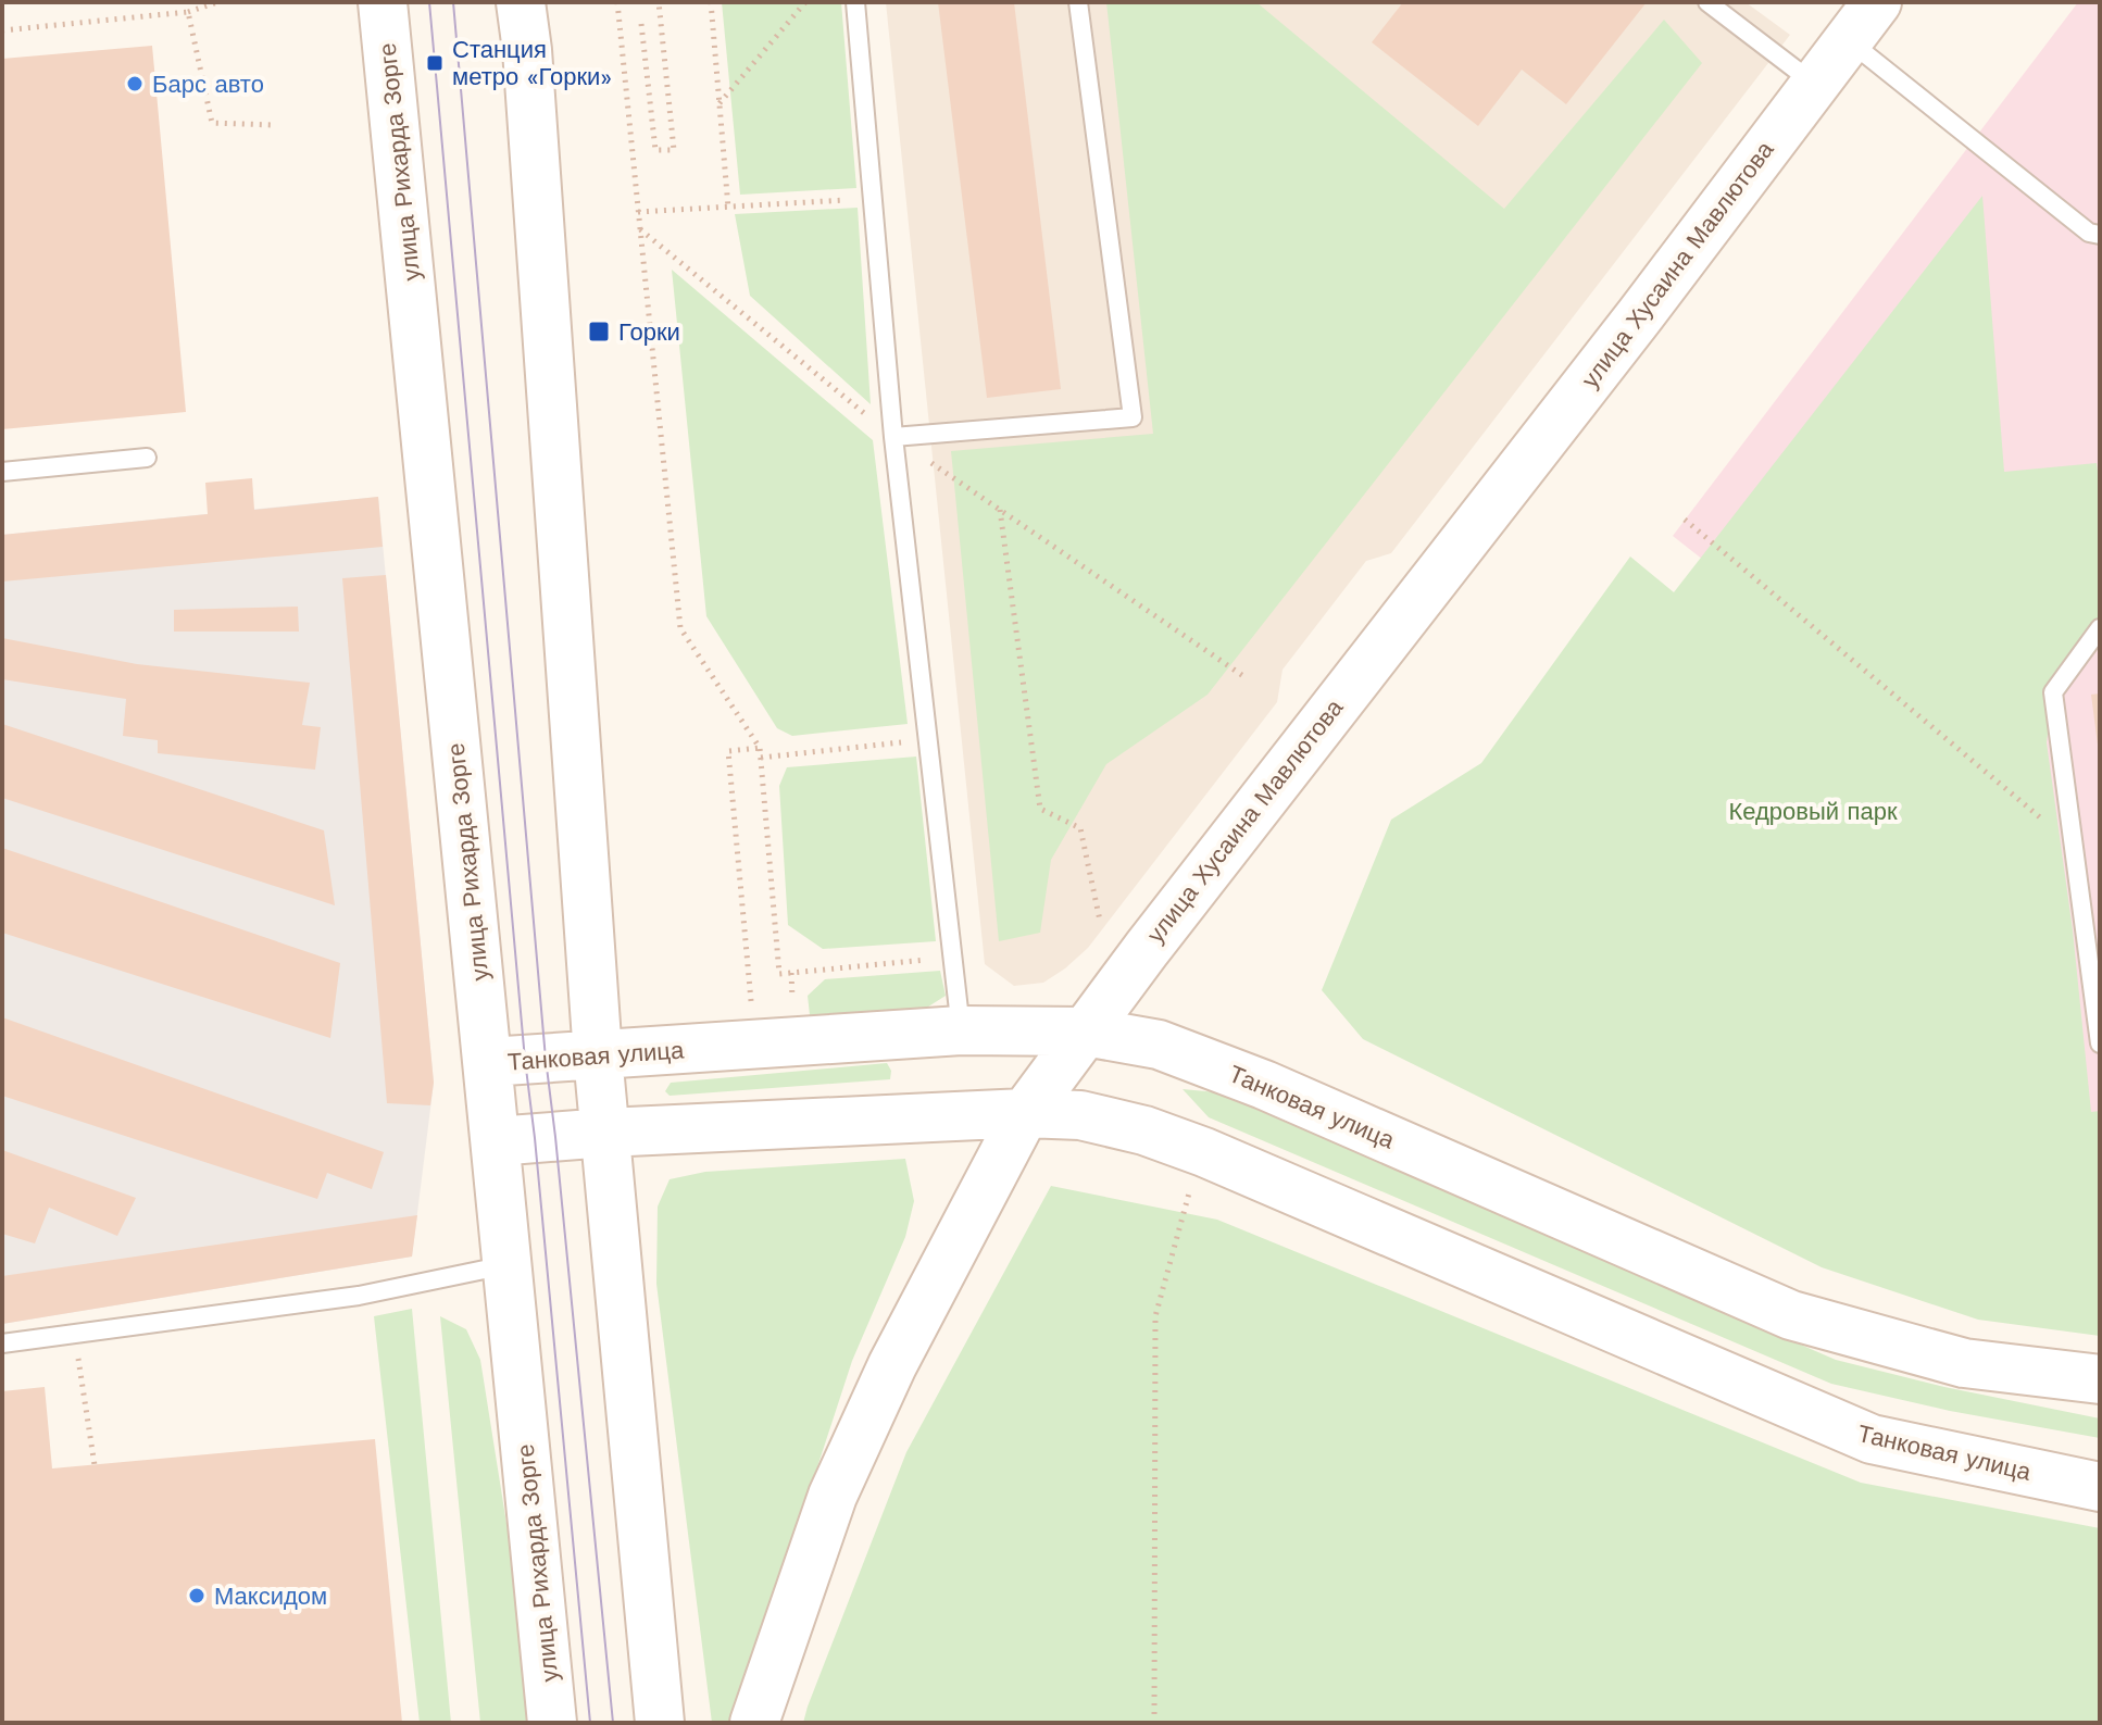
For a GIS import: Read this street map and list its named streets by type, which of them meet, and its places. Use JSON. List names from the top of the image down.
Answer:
{
  "streets": {
    "main road": ["улица Рихарда Зорге", "улица Хусаина Мавлютова", "Танковая улица"]
  },
  "crossings": [
    ["улица Рихарда Зорге", "Танковая улица"],
    ["улица Хусаина Мавлютова", "Танковая улица"]
  ],
  "parks": ["Кедровый парк"],
  "places": {
    "transit": ["Станция метро «Горки»", "Горки"],
    "other": ["Барс авто", "Максидом"]
  }
}
